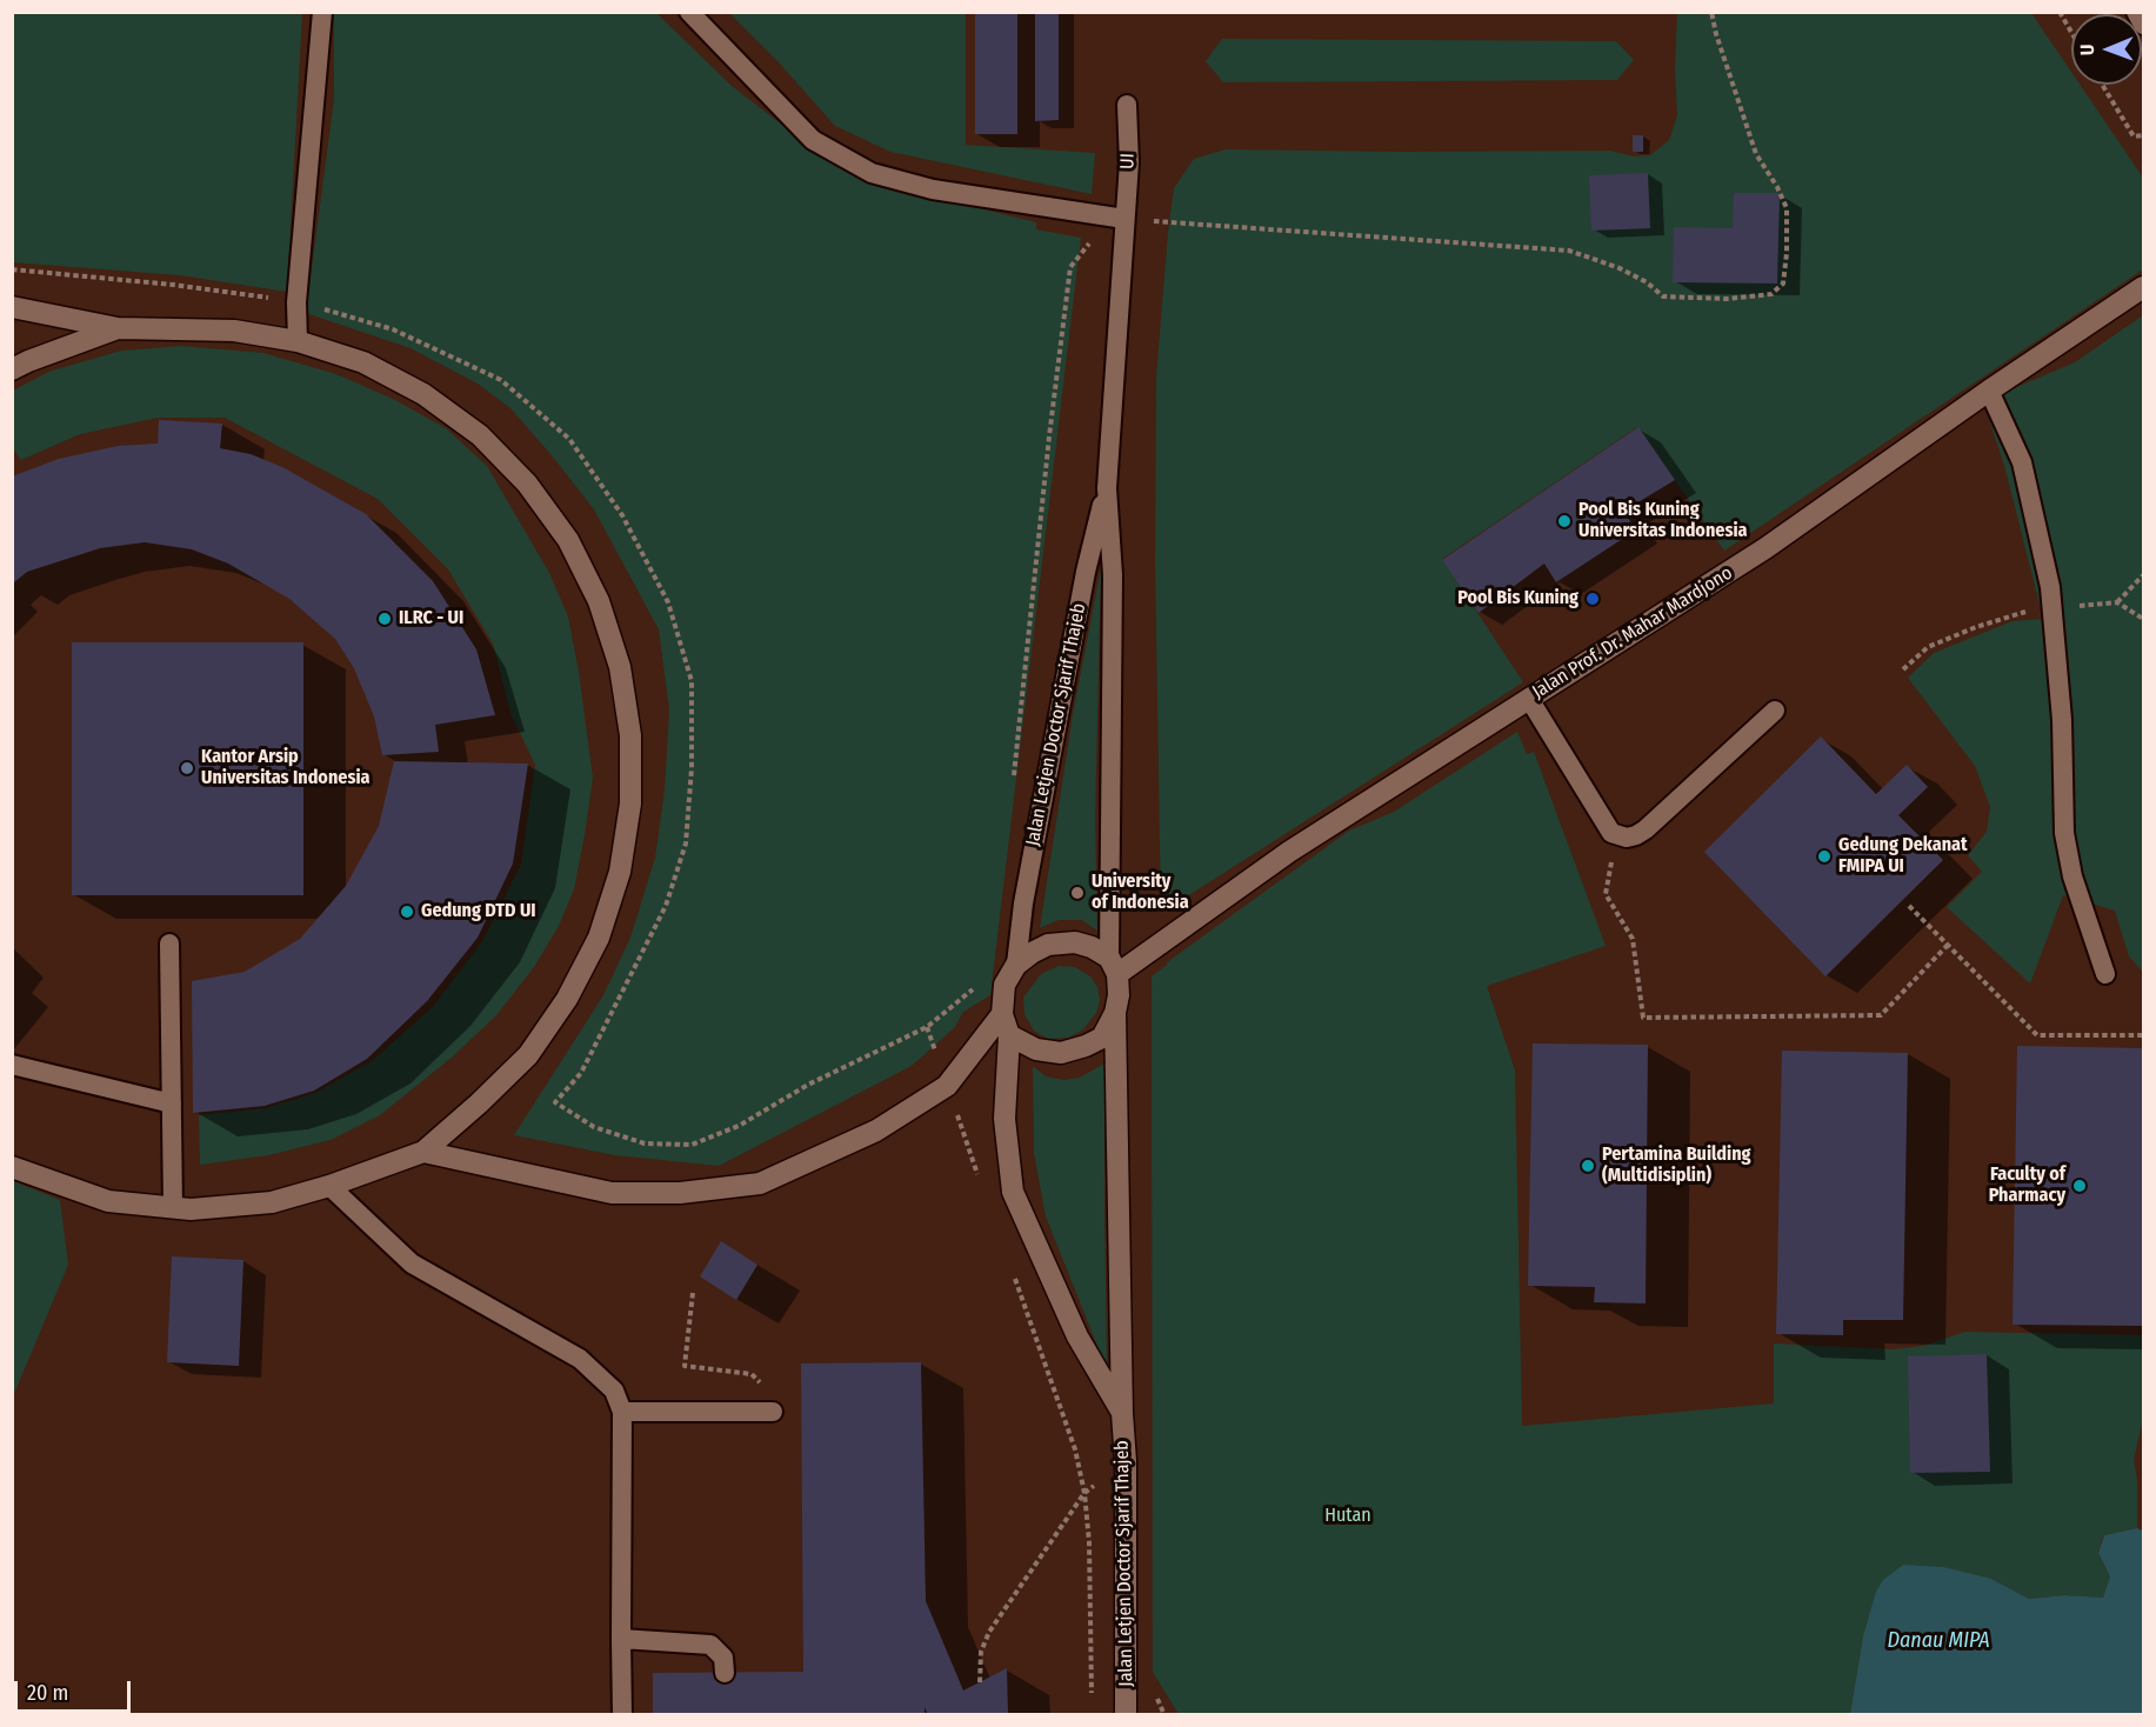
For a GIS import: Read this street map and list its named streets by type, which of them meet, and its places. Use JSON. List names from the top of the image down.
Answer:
{
  "streets": {
    "street": ["Jalan Prof. Dr. Mahar Mardjono", "Jalan Letjen Doctor Sjarif Thajeb"],
    "lane": ["UI"]
  },
  "crossings": [
    ["UI", "Jalan Letjen Doctor Sjarif Thajeb"],
    ["Jalan Prof. Dr. Mahar Mardjono", "Jalan Letjen Doctor Sjarif Thajeb"]
  ],
  "water": ["Danau MIPA"],
  "parks": ["Hutan"],
  "places": [
    "Pool Bis Kuning Universitas Indonesia",
    "Pool Bis Kuning",
    "ILRC - UI",
    "Kantor Arsip Universitas Indonesia",
    "Gedung Dekanat FMIPA UI",
    "University of Indonesia",
    "Gedung DTD UI",
    "Pertamina Building (Multidisiplin)",
    "Faculty of Pharmacy"
  ],
  "scale_bar": "20 m",
  "north": "left"
}
